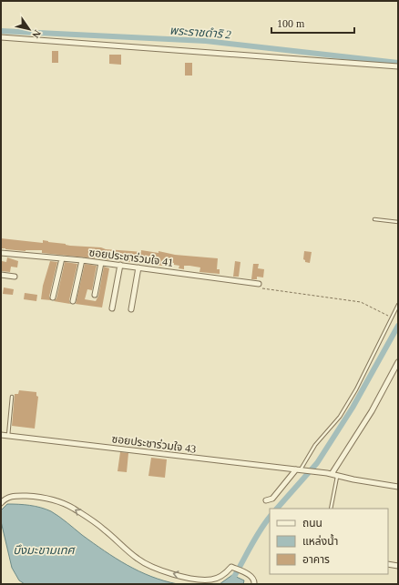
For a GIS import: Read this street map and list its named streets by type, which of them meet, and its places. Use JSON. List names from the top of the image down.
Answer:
{
  "streets": {
    "street": ["ซอยประชาร่วมใจ 41", "ซอยประชาร่วมใจ 43"]
  },
  "water": ["พระราชดำริ 2", "บึงมะขามเทศ"],
  "legend": ["ถนน", "แหล่งน้ำ", "อาคาร"],
  "scale_bar": "100 m",
  "north": "bottom right"
}
